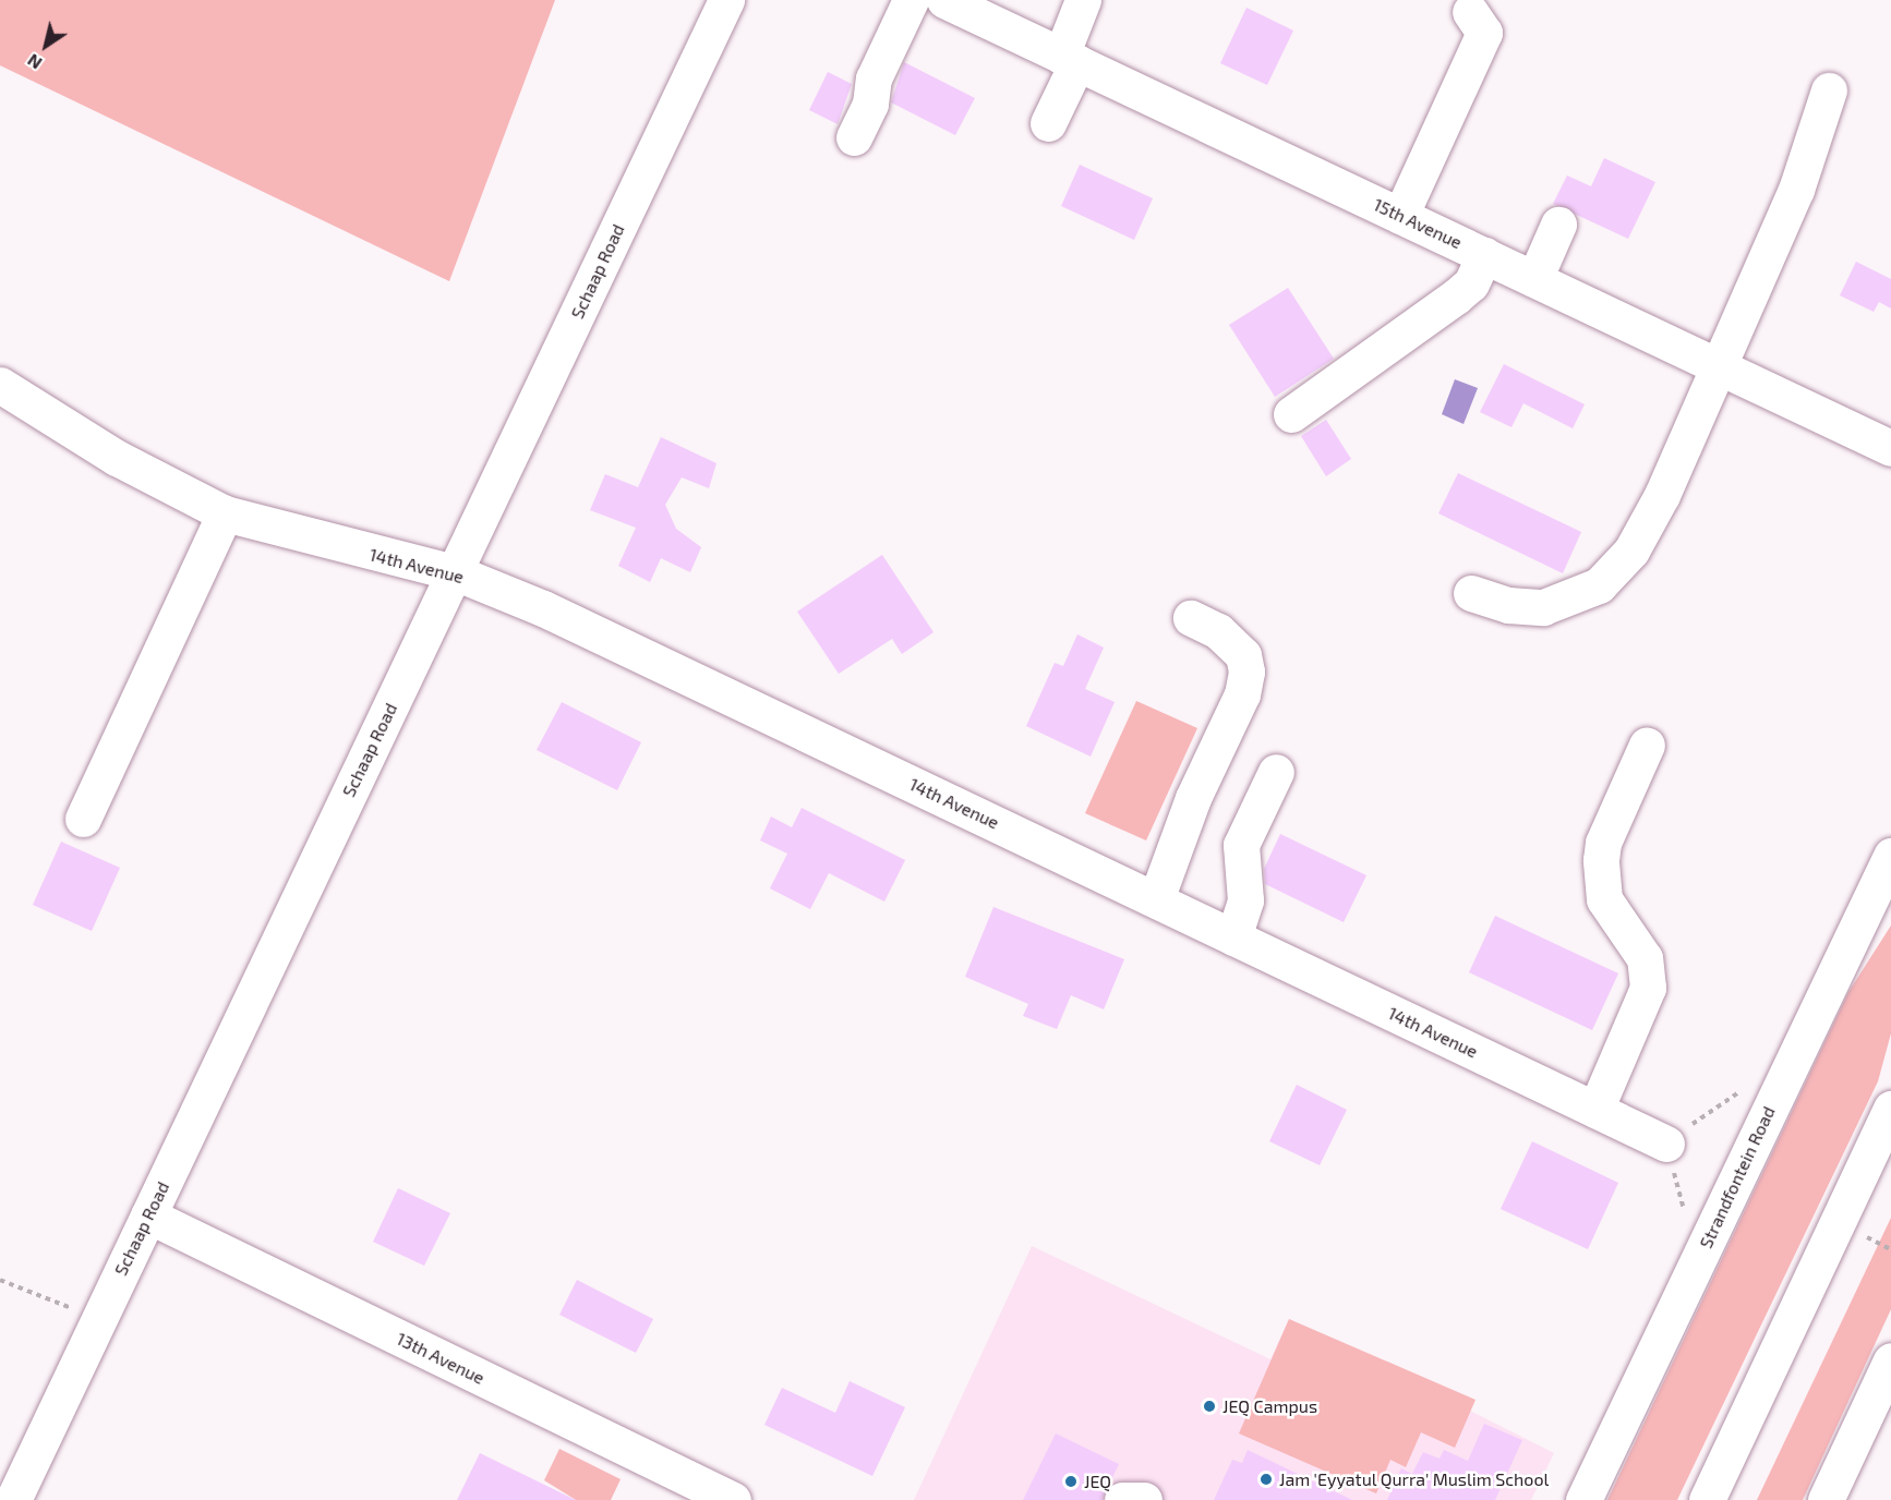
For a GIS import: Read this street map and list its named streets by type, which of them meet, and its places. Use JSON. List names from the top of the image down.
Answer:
{
  "streets": {
    "street": [
      "15th Avenue",
      "Schaap Road",
      "14th Avenue",
      "Strandfontein Road",
      "13th Avenue"
    ]
  },
  "crossings": [
    ["Schaap Road", "14th Avenue"],
    ["Schaap Road", "13th Avenue"]
  ],
  "places": ["JEQ Campus", "Jam 'Eyyatul Qurra' Muslim School", "JEQ"],
  "north": "bottom left"
}
